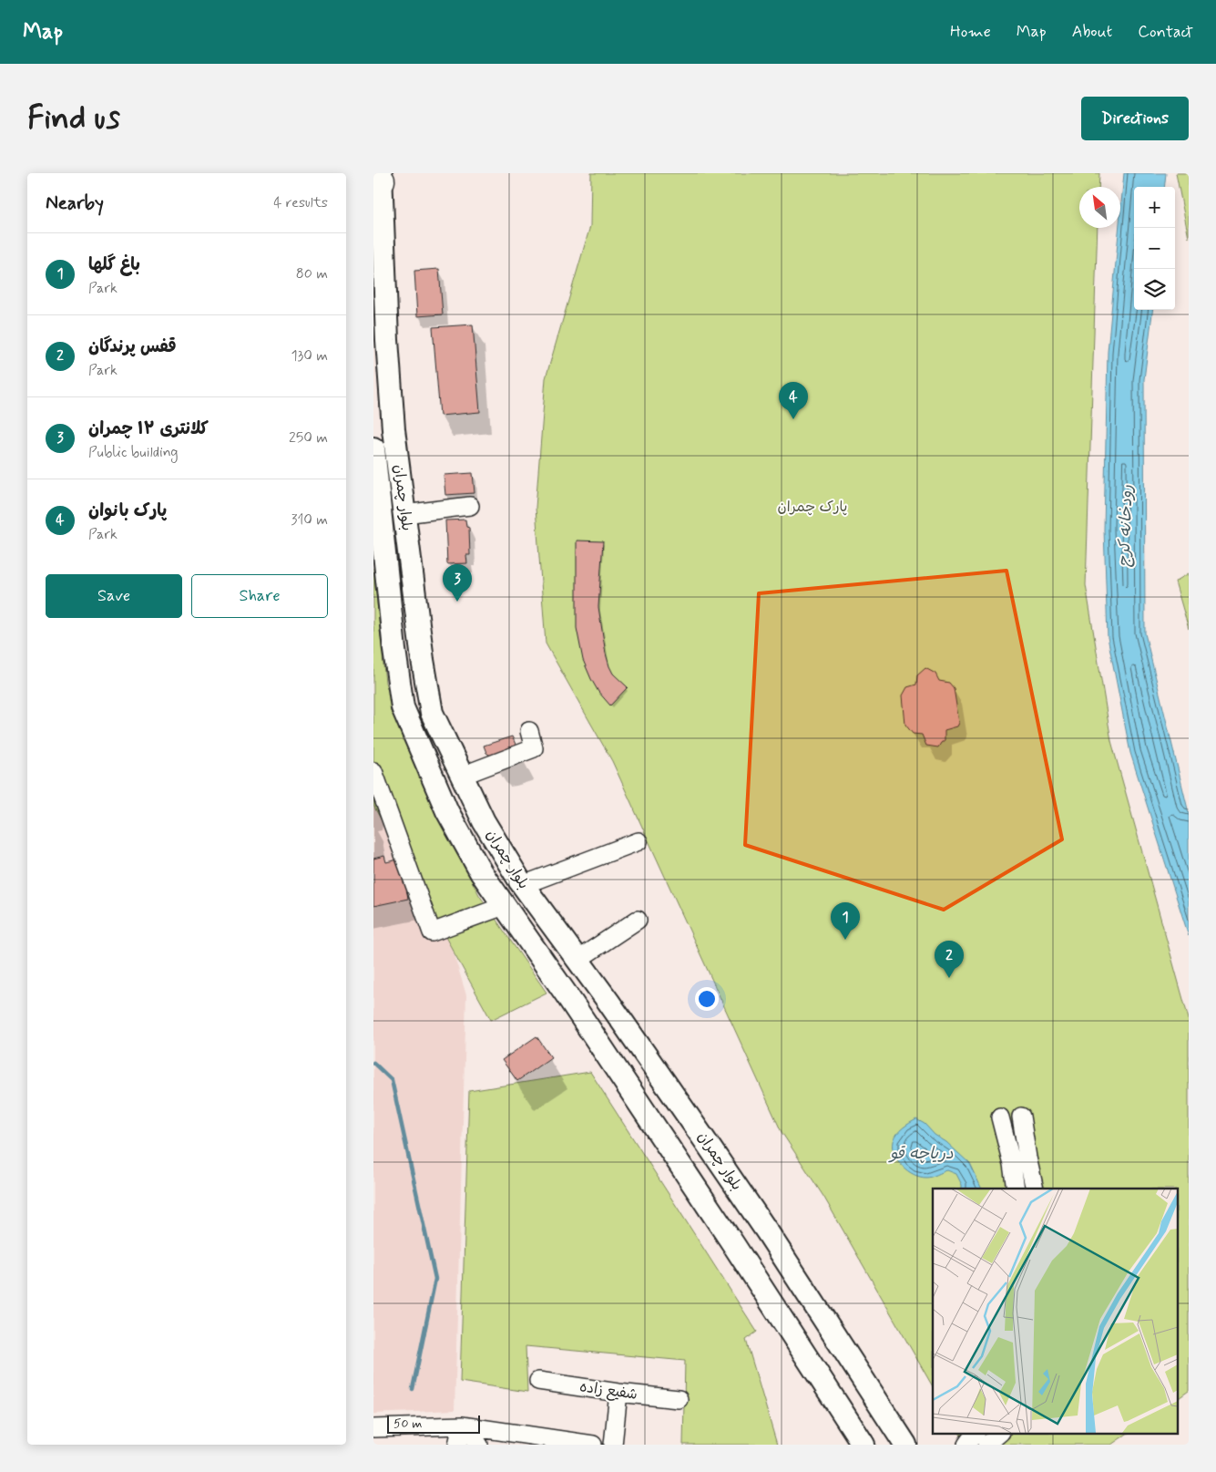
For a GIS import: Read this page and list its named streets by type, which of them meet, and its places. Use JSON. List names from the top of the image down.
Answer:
{
  "streets": {
    "main road": ["بلوار چمران"],
    "street": ["شفیع زاده"]
  },
  "water": ["رودخانه کرج", "دریاچه قو"],
  "parks": ["پارک چمران"],
  "scale_bar": "50 m",
  "north": "top left",
  "page": {
    "header": "Map",
    "nav": [
      "Home",
      "Map",
      "About",
      "Contact"
    ],
    "buttons": [
      "Directions",
      ["Save", "Share"]
    ],
    "title": "Find us",
    "heading": ["Nearby", "4 results"],
    "map_buttons": ["+", "−"],
    "list": [
      {
        "mark": "1",
        "name": "باغ گلها",
        "note": "Park",
        "value": "80 m"
      },
      {
        "mark": "2",
        "name": "قفس پرندگان",
        "note": "Park",
        "value": "130 m"
      },
      {
        "mark": "3",
        "name": "کلانتری ۱۲ چمران",
        "note": "Public building",
        "value": "250 m"
      },
      {
        "mark": "4",
        "name": "پارک بانوان",
        "note": "Park",
        "value": "310 m"
      }
    ],
    "pins": [
      "4",
      "3",
      "1",
      "2"
    ],
    "scale": "50 m"
  }
}
